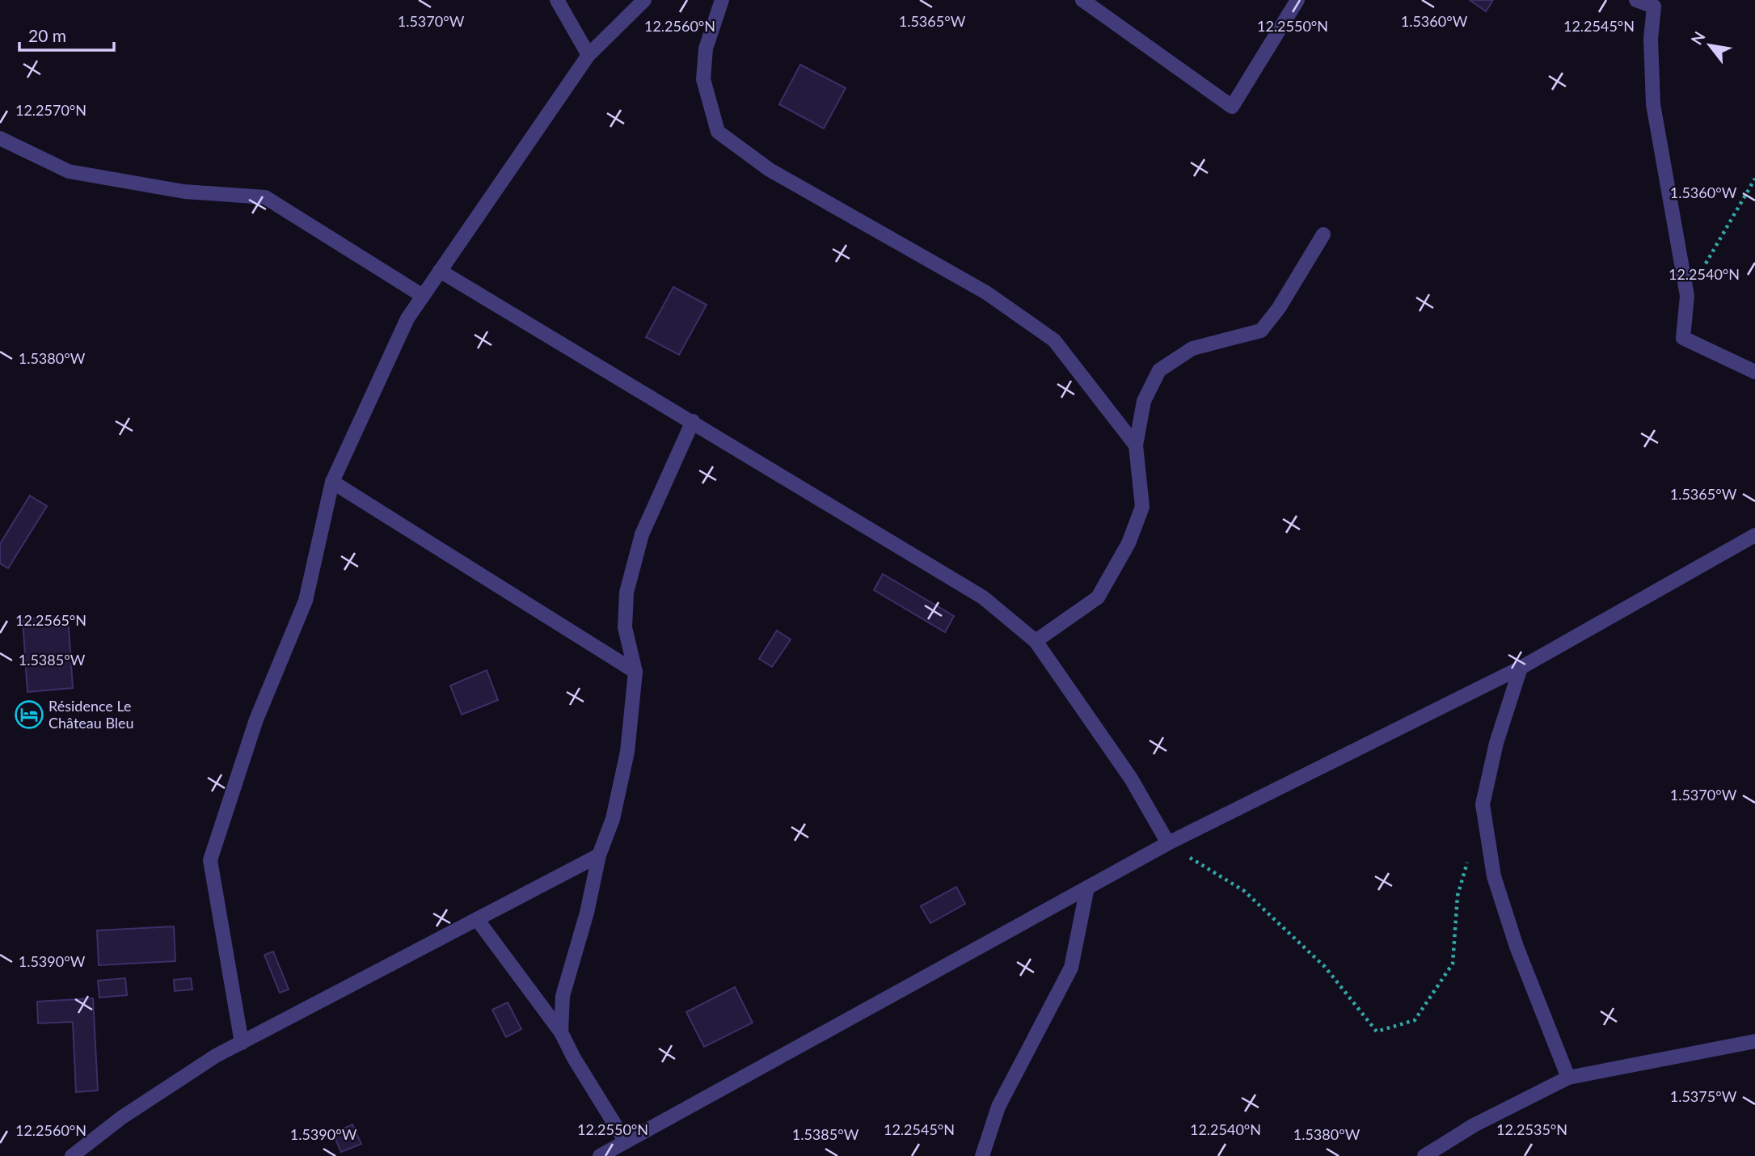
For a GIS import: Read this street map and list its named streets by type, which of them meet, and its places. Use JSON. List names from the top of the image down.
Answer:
{
  "places": {
    "hotel": ["Résidence Le Château Bleu"]
  },
  "scale_bar": "20 m",
  "north": "top left",
  "coordinates": [
    "1.5370°W",
    "1.5360°W",
    "1.5365°W",
    "12.2550°N",
    "12.2545°N",
    "12.2560°N",
    "12.2570°N",
    "12.2540°N",
    "1.5380°W",
    "12.2565°N",
    "1.5385°W",
    "1.5390°W",
    "1.5375°W",
    "12.2535°N"
  ]
}
